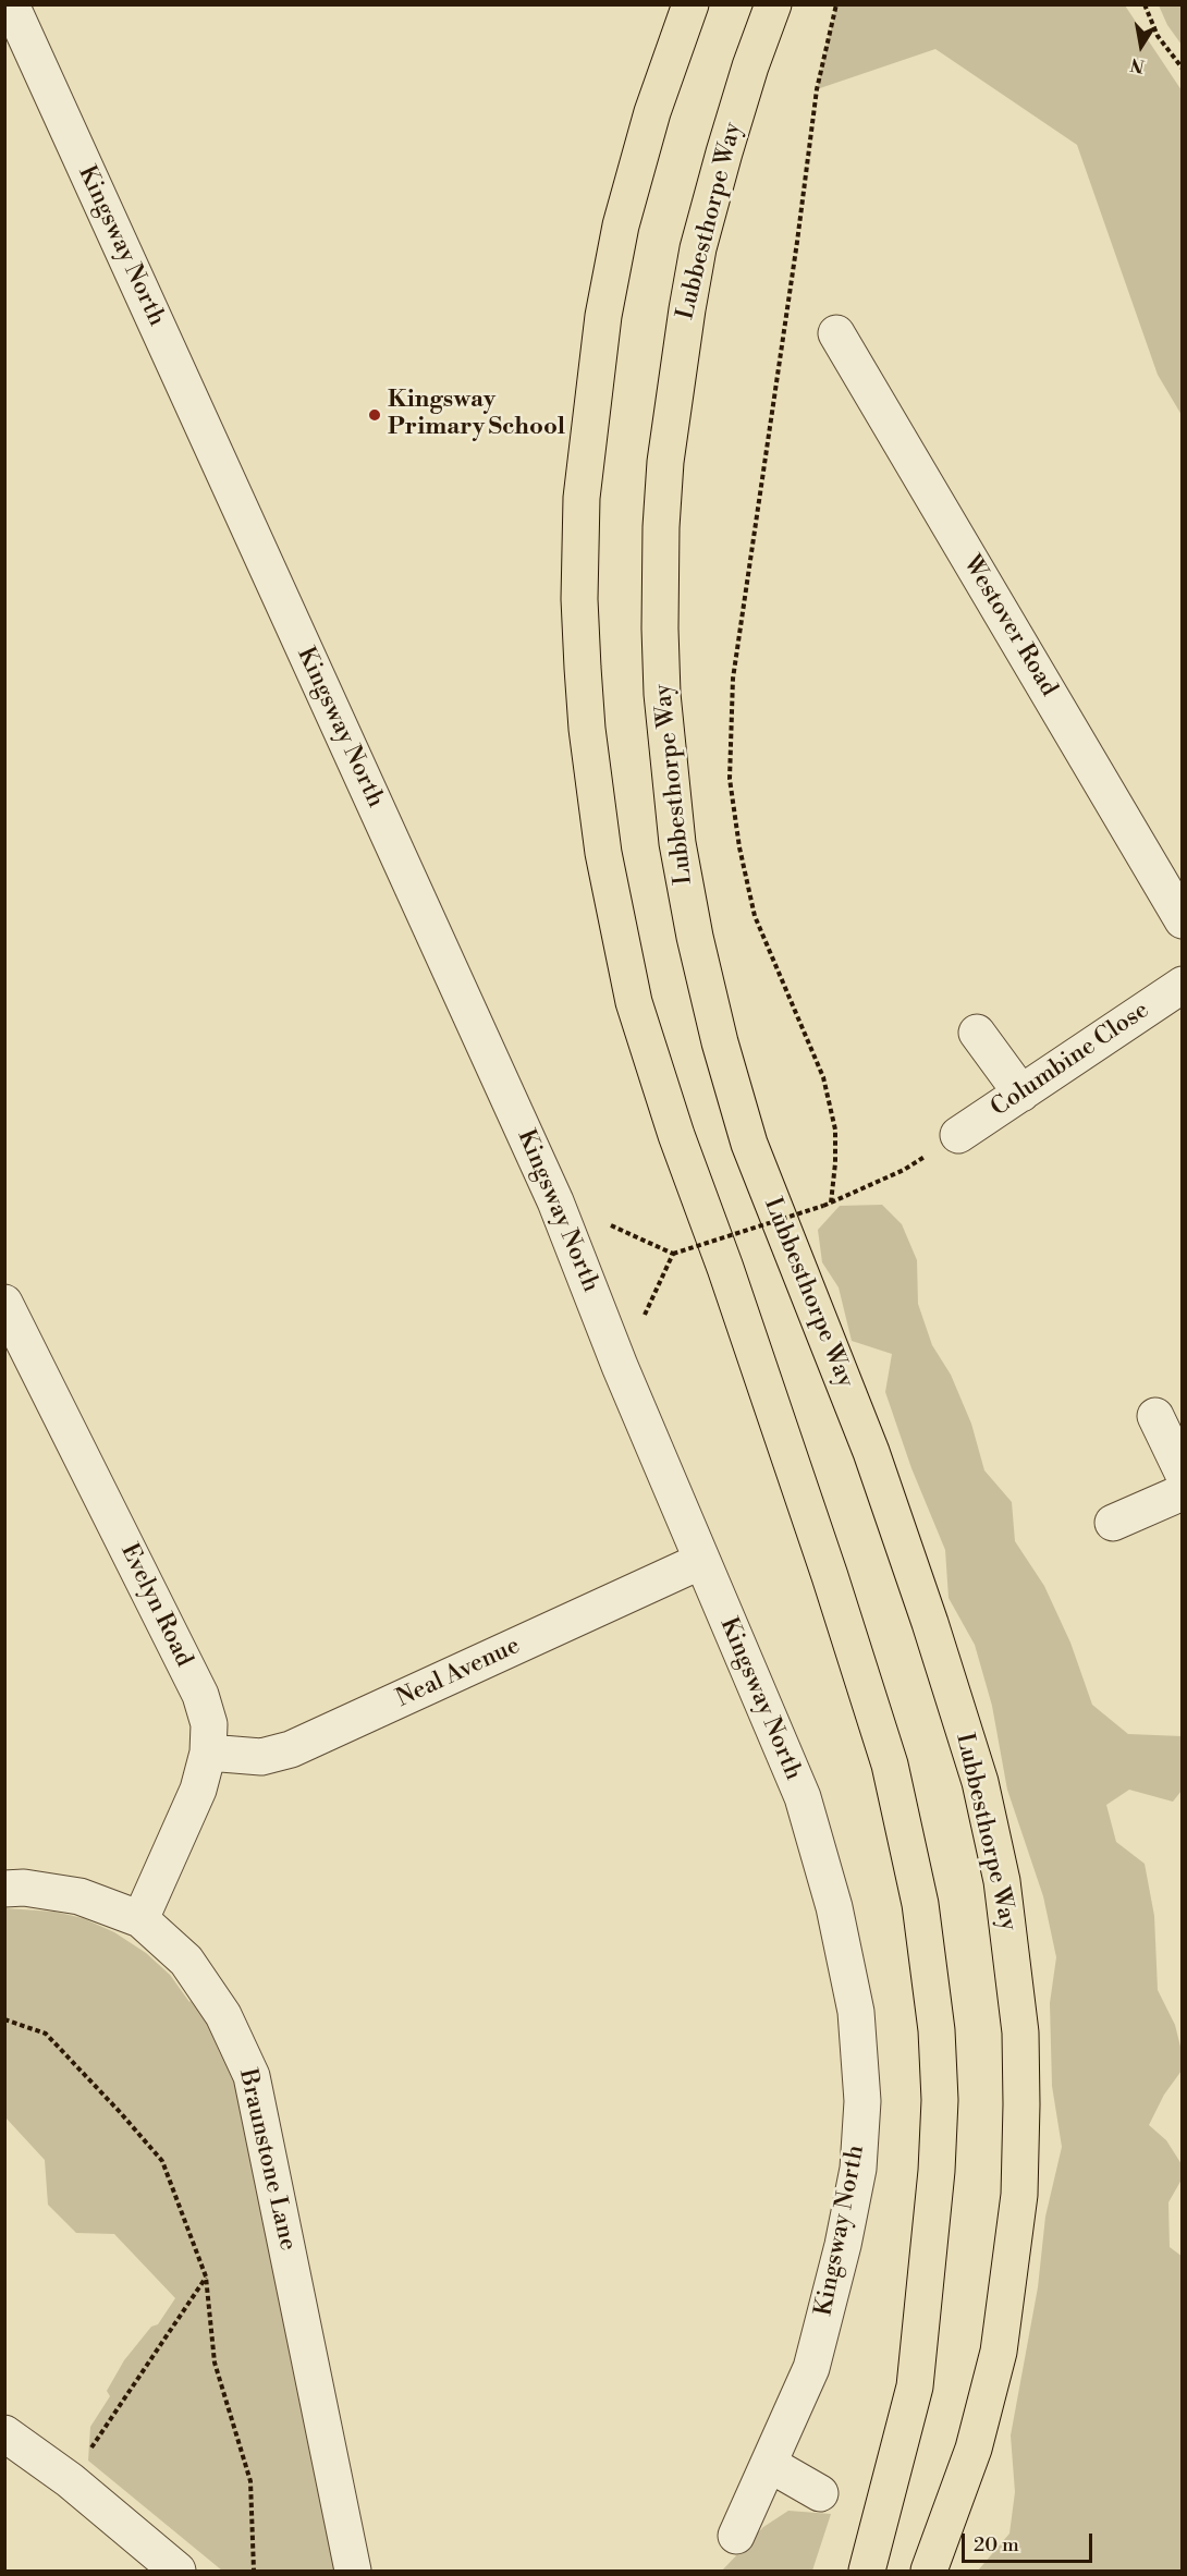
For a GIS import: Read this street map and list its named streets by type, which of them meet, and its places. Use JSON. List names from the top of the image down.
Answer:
{
  "streets": {
    "highway": ["Lubbesthorpe Way"],
    "street": [
      "Kingsway North",
      "Westover Road",
      "Columbine Close",
      "Evelyn Road",
      "Neal Avenue",
      "Braunstone Lane"
    ]
  },
  "crossings": [
    ["Kingsway North", "Neal Avenue"],
    ["Evelyn Road", "Neal Avenue"],
    ["Evelyn Road", "Braunstone Lane"]
  ],
  "places": ["Kingsway Primary School"],
  "scale_bar": "20 m",
  "north": "bottom"
}
